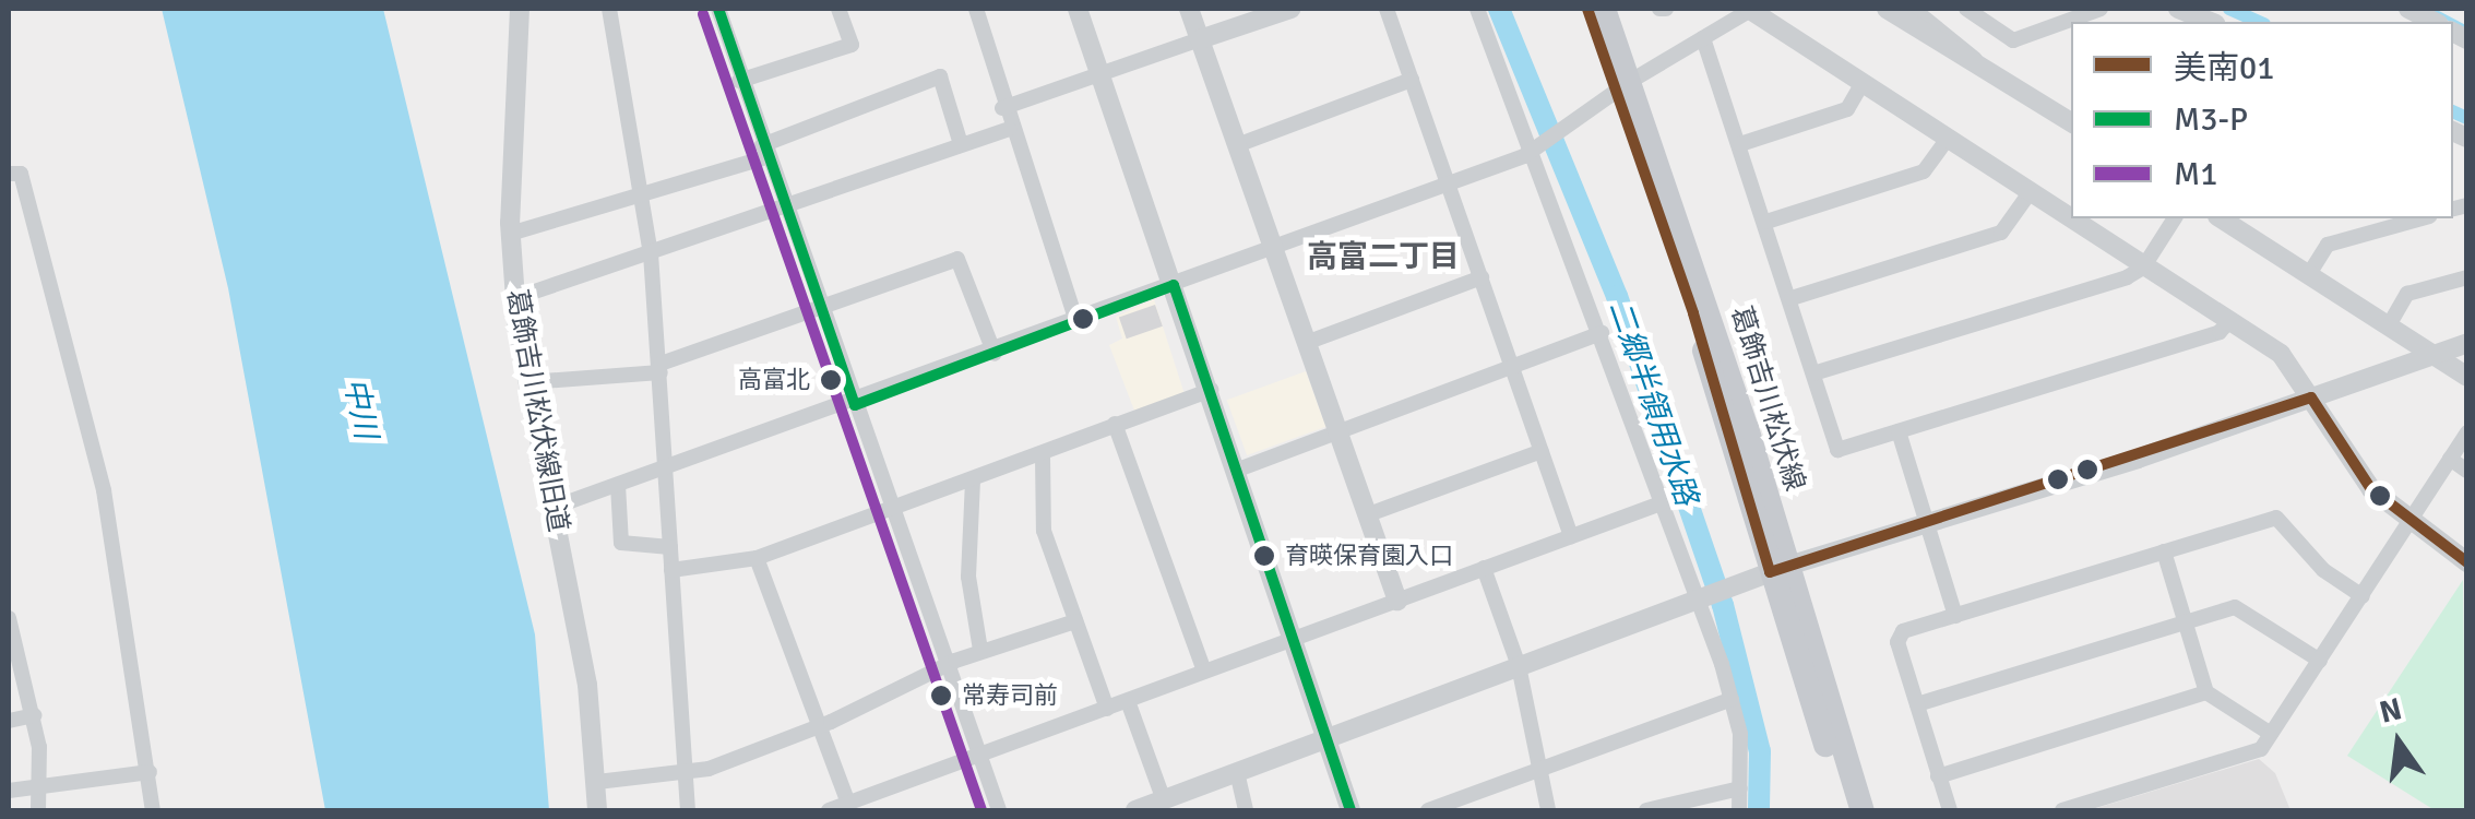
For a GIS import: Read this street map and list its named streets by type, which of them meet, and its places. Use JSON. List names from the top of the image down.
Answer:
{
  "streets": {
    "main road": ["葛飾吉川松伏線"],
    "street": ["葛飾吉川松伏線旧道"]
  },
  "districts": ["高富二丁目"],
  "water": ["二郷半領用水路", "中川"],
  "places": ["高富北", "育暎保育園入口", "常寿司前"],
  "lines": ["transit line 美南01", "transit line M3-P", "transit line M1"],
  "legend": ["美南01", "M3-P", "M1"],
  "north": "top"
}
